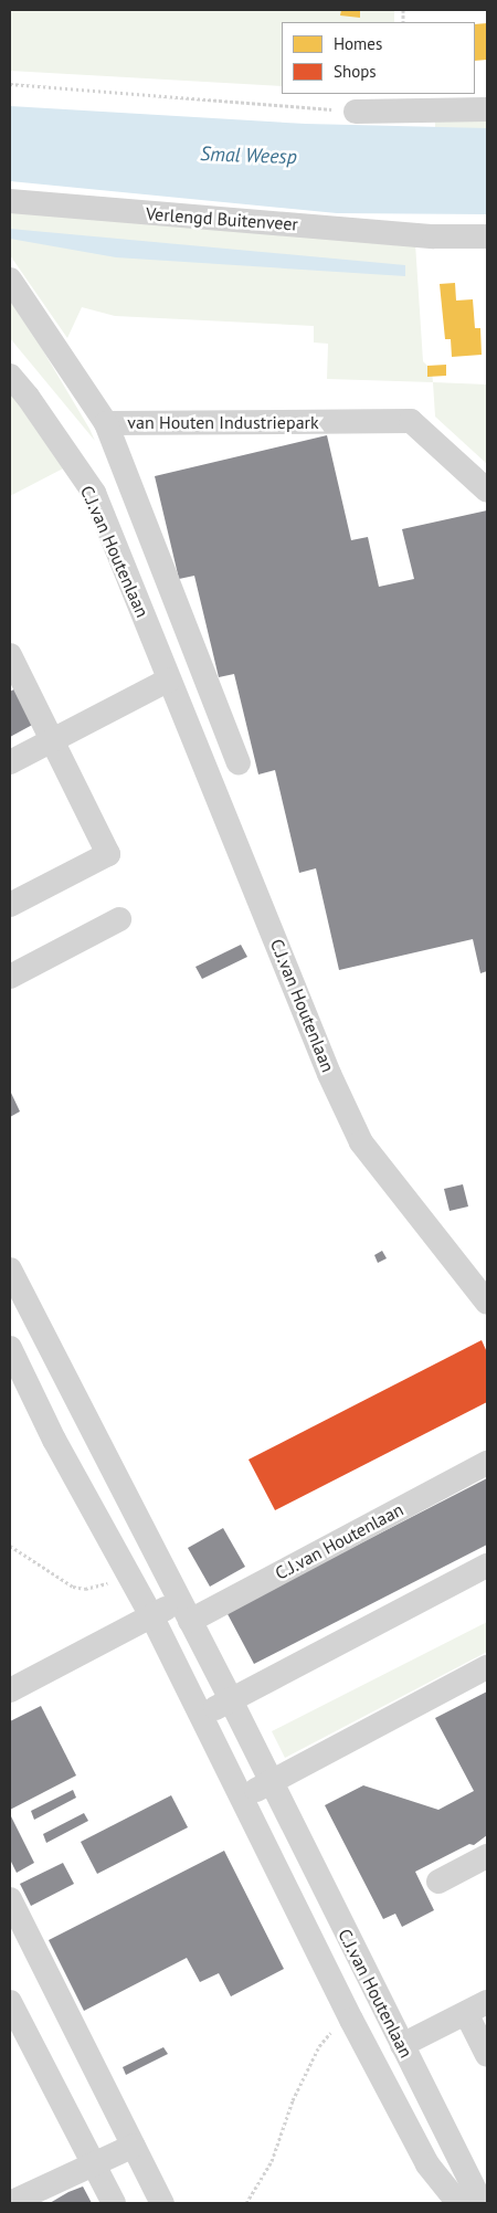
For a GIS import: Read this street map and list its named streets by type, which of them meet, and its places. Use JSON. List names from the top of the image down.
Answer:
{
  "streets": {
    "street": ["Verlengd Buitenveer", "van Houten Industriepark", "C.J.van Houtenlaan"]
  },
  "water": ["Smal Weesp"],
  "legend": ["Homes", "Shops"]
}
